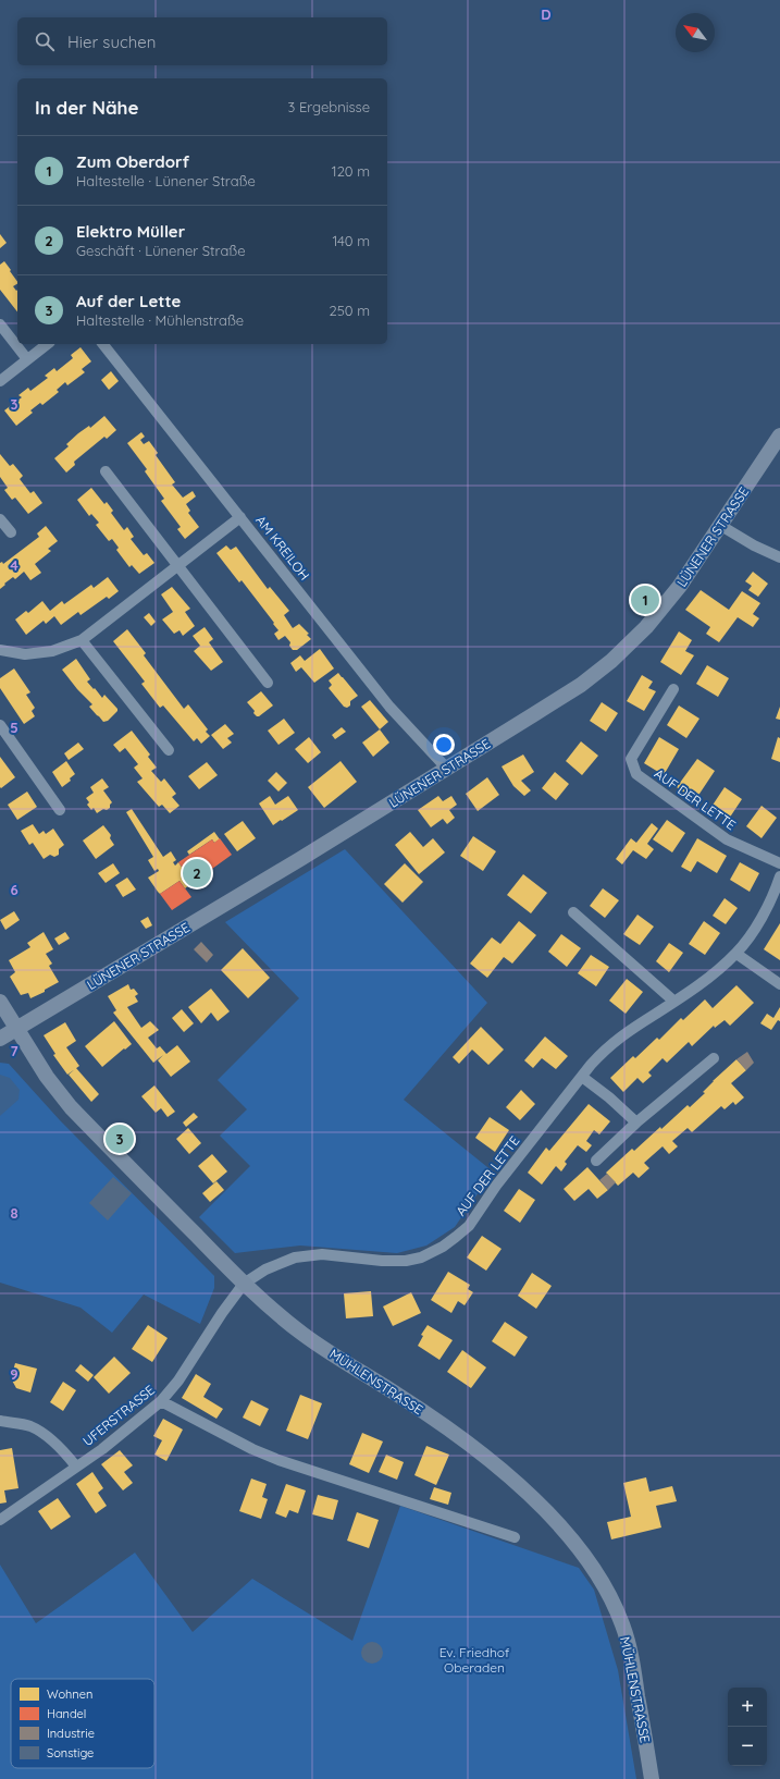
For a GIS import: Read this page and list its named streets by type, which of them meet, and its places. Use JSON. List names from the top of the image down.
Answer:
{
  "streets": {
    "main road": ["LÜNENER STRASSE", "MÜHLENSTRASSE"],
    "street": ["AM KREILOH", "AUF DER LETTE", "UFERSTRASSE"]
  },
  "crossings": [
    ["LÜNENER STRASSE", "AM KREILOH"],
    ["LÜNENER STRASSE", "MÜHLENSTRASSE"],
    ["AUF DER LETTE", "MÜHLENSTRASSE"],
    ["AUF DER LETTE", "UFERSTRASSE"],
    ["MÜHLENSTRASSE", "UFERSTRASSE"]
  ],
  "parks": ["Ev. Friedhof Oberaden"],
  "legend": [
    "Wohnen",
    "Handel",
    "Industrie",
    "Sonstige"
  ],
  "north": "top left",
  "page": {
    "search": "Hier suchen",
    "heading": ["In der Nähe", "3 Ergebnisse"],
    "list": [
      {
        "mark": "1",
        "name": "Zum Oberdorf",
        "note": "Haltestelle · Lünener Straße",
        "value": "120 m"
      },
      {
        "mark": "2",
        "name": "Elektro Müller",
        "note": "Geschäft · Lünener Straße",
        "value": "140 m"
      },
      {
        "mark": "3",
        "name": "Auf der Lette",
        "note": "Haltestelle · Mühlenstraße",
        "value": "250 m"
      }
    ],
    "pins": ["1", "2", "3"],
    "map_buttons": ["+", "−"]
  },
  "grid": {
    "columns": ["D"],
    "rows": [
      "3",
      "4",
      "5",
      "6",
      "7",
      "8",
      "9"
    ]
  }
}
